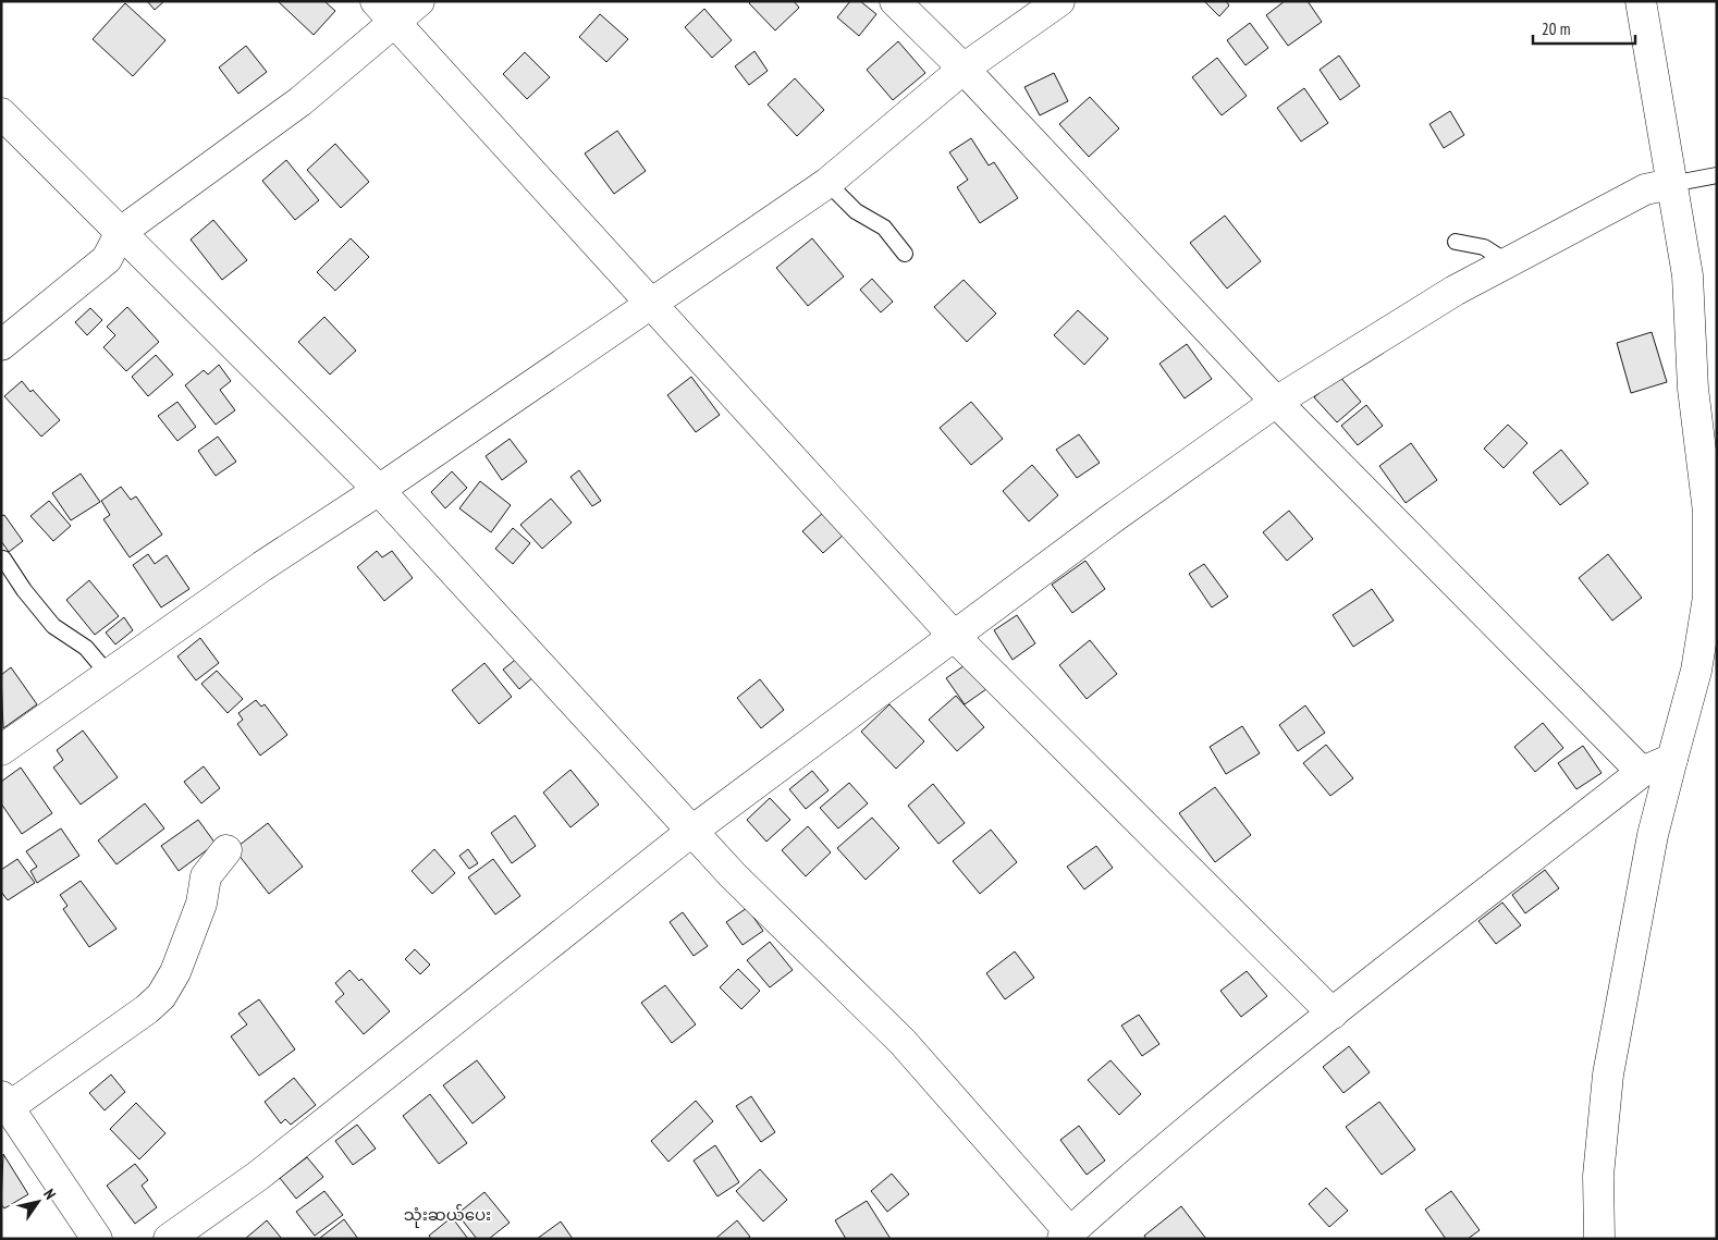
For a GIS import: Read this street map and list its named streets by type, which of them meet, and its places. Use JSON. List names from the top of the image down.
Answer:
{
  "districts": ["သုံးဆယ်ပေး"],
  "scale_bar": "20 m",
  "north": "top right"
}
